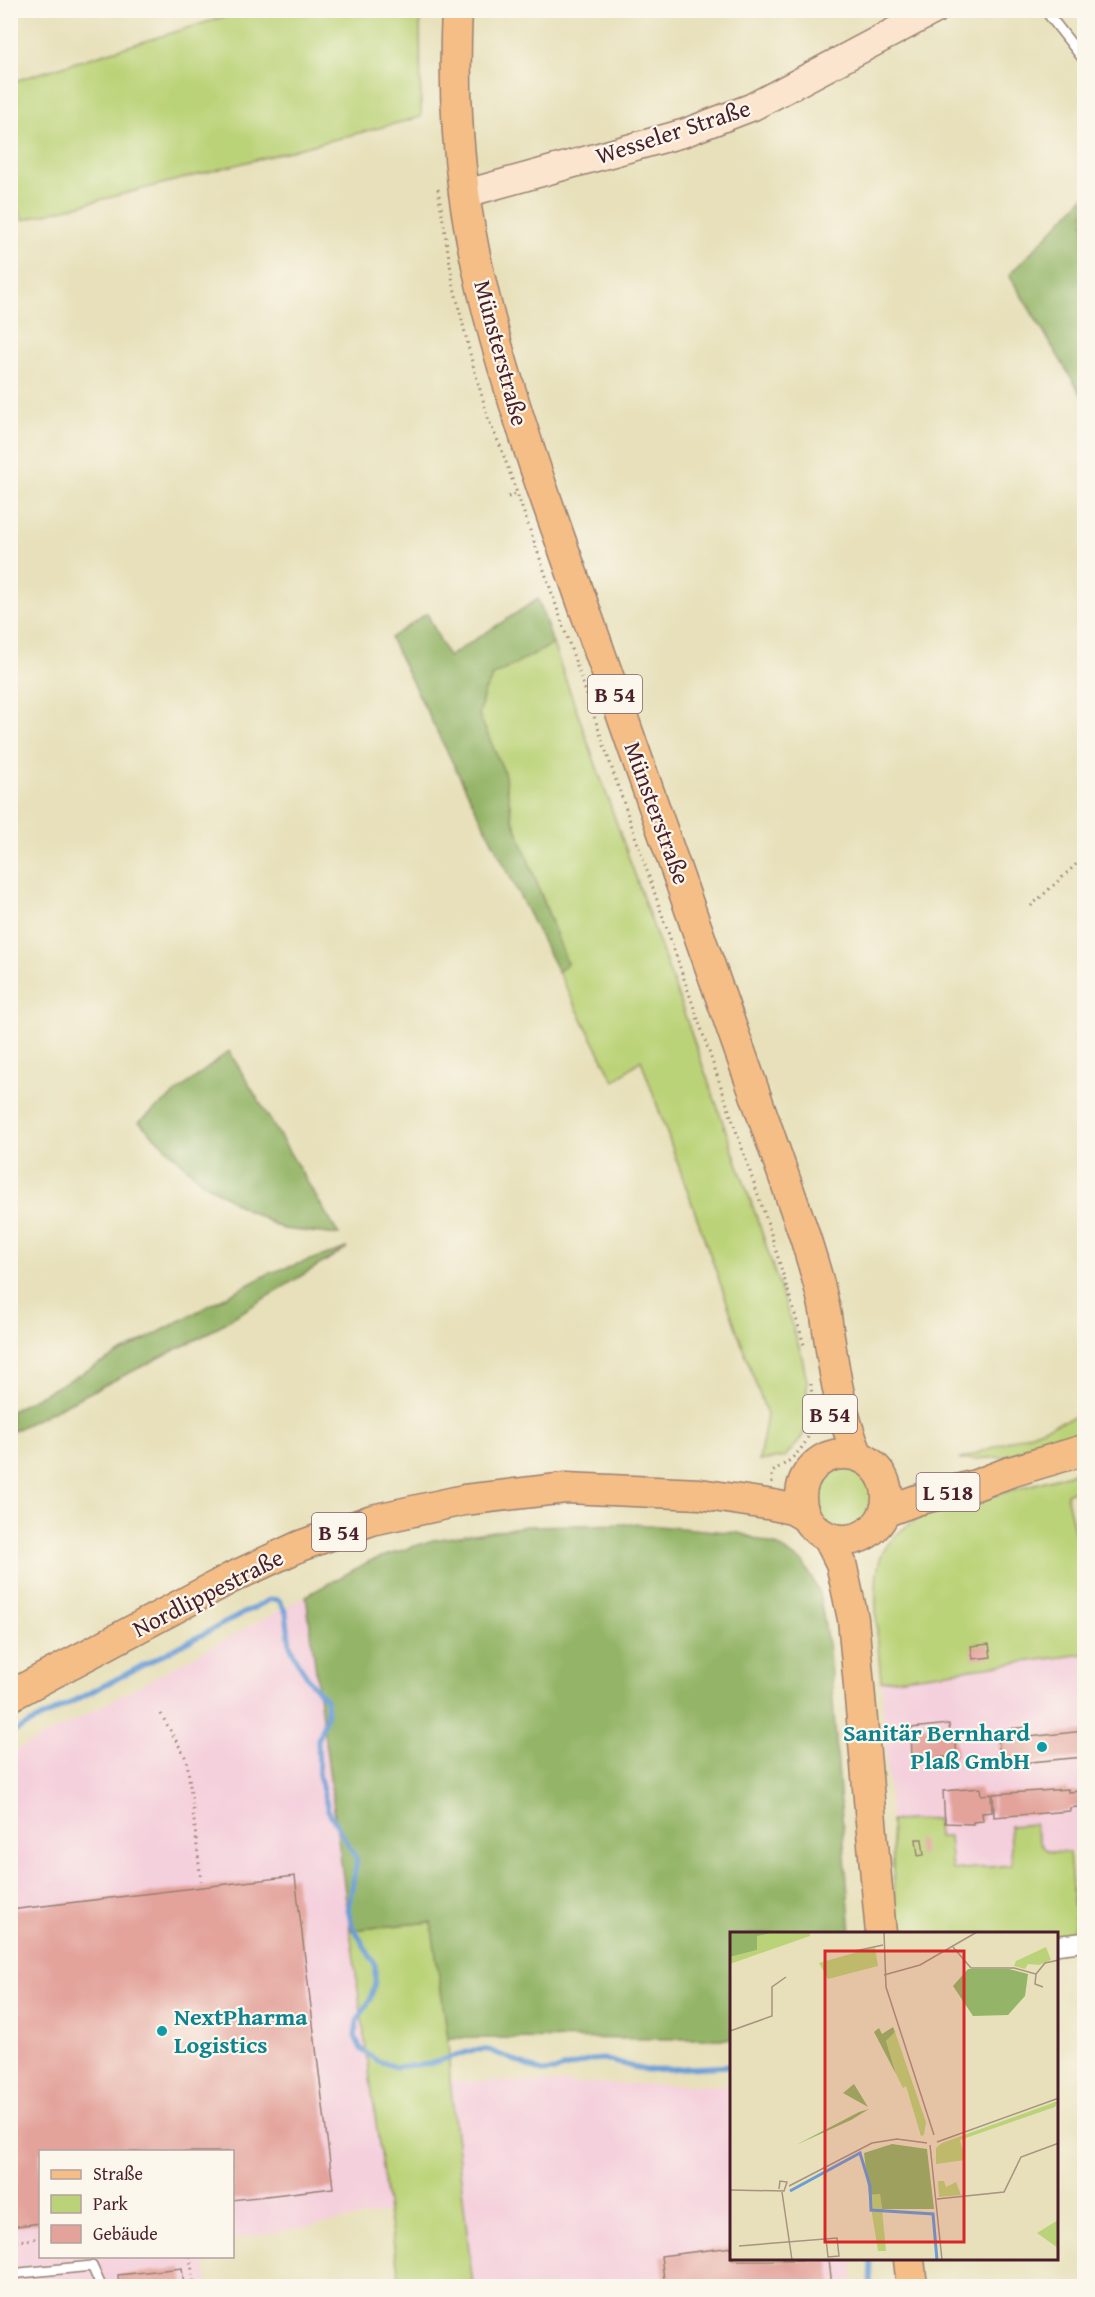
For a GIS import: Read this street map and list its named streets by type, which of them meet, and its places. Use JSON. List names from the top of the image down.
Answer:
{
  "streets": {
    "main road": [
      "Münsterstraße",
      "B 54",
      "L 518",
      "Nordlippestraße"
    ],
    "street": ["Wesseler Straße"]
  },
  "crossings": [
    ["Wesseler Straße", "Münsterstraße"],
    ["Münsterstraße", "L 518"],
    ["Münsterstraße", "Nordlippestraße"],
    ["L 518", "Nordlippestraße"]
  ],
  "places": ["Sanitär Bernhard Plaß GmbH", "NextPharma Logistics"],
  "legend": ["Straße", "Park", "Gebäude"]
}
